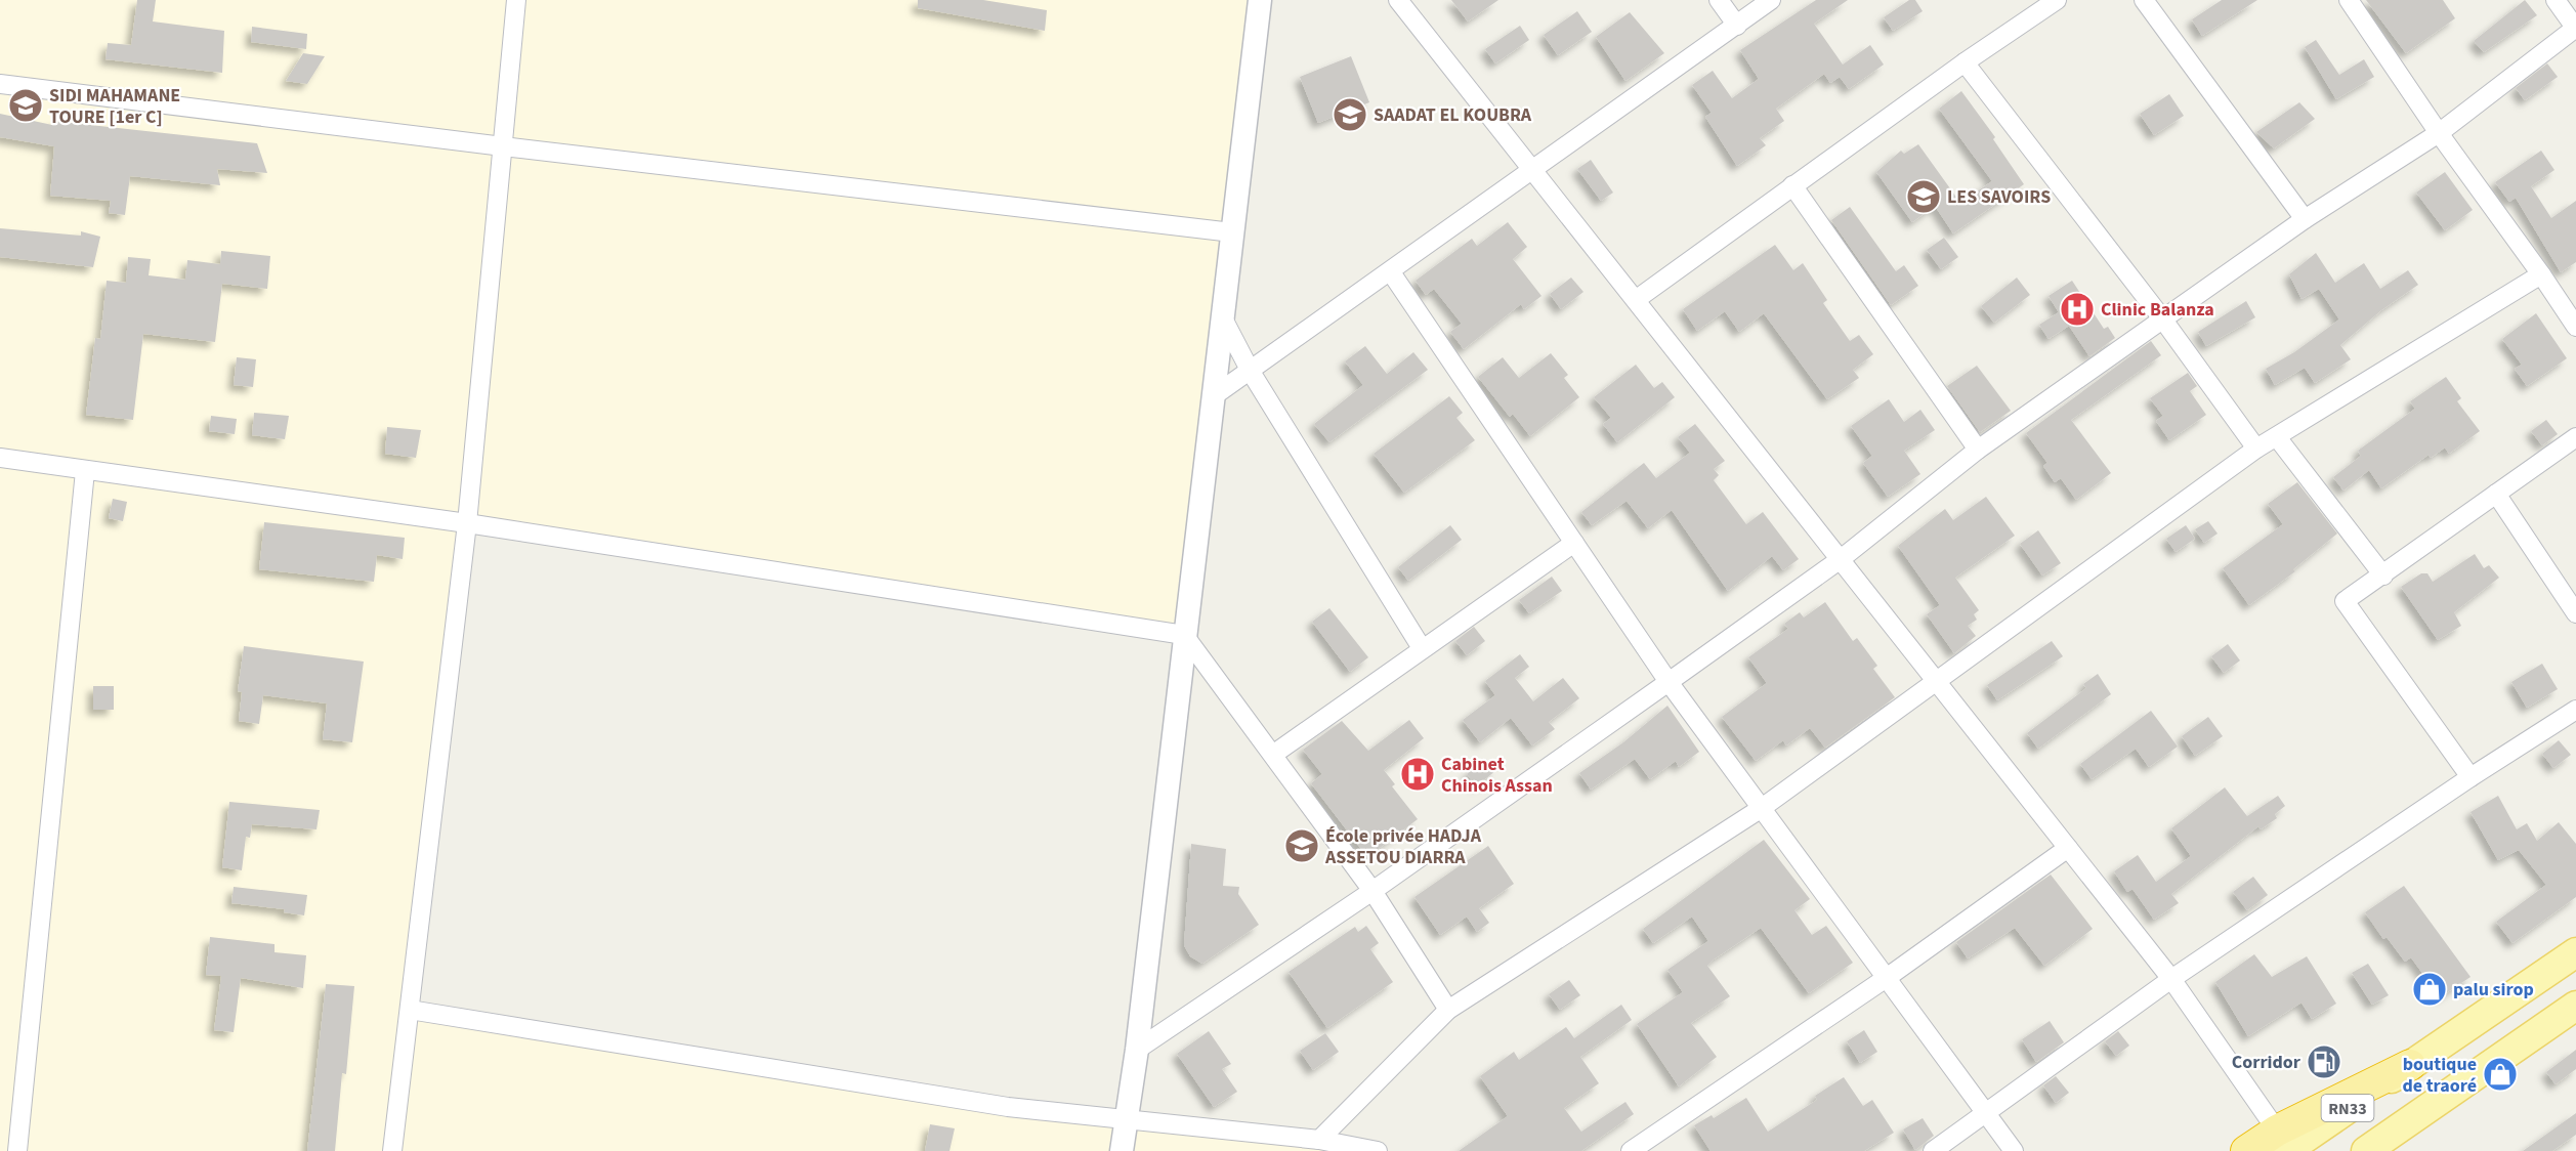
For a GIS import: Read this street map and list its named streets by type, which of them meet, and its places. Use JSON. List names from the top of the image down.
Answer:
{
  "streets": {
    "main road": ["RN33"]
  },
  "places": {
    "school or university": [
      "SIDI MAHAMANE TOURE [1er C]",
      "SAADAT EL KOUBRA",
      "LES SAVOIRS",
      "École privée HADJA ASSETOU DIARRA"
    ],
    "hospital": ["Clinic Balanza", "Cabinet Chinois Assan"],
    "shop": ["palu sirop", "boutique de traoré"],
    "fuel station": ["Corridor"]
  }
}
